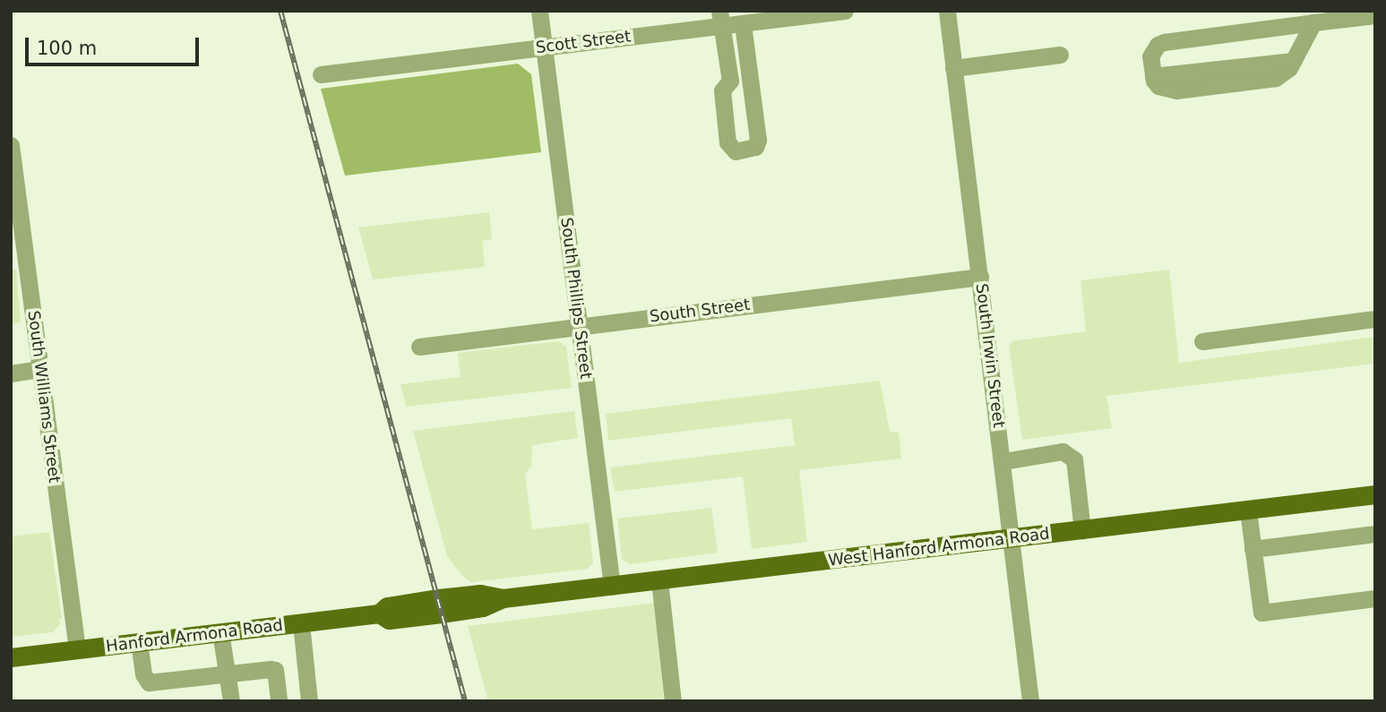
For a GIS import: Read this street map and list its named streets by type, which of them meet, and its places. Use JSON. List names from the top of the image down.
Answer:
{
  "streets": {
    "main road": ["West Hanford Armona Road", "Hanford Armona Road"],
    "street": [
      "Scott Street",
      "South Phillips Street",
      "South Street",
      "South Irwin Street",
      "South Williams Street"
    ]
  },
  "crossings": [
    ["Scott Street", "South Phillips Street"],
    ["South Phillips Street", "South Street"],
    ["South Phillips Street", "West Hanford Armona Road"],
    ["South Street", "South Irwin Street"],
    ["South Irwin Street", "West Hanford Armona Road"],
    ["South Williams Street", "Hanford Armona Road"],
    ["West Hanford Armona Road", "Hanford Armona Road"]
  ],
  "scale_bar": "100 m"
}
